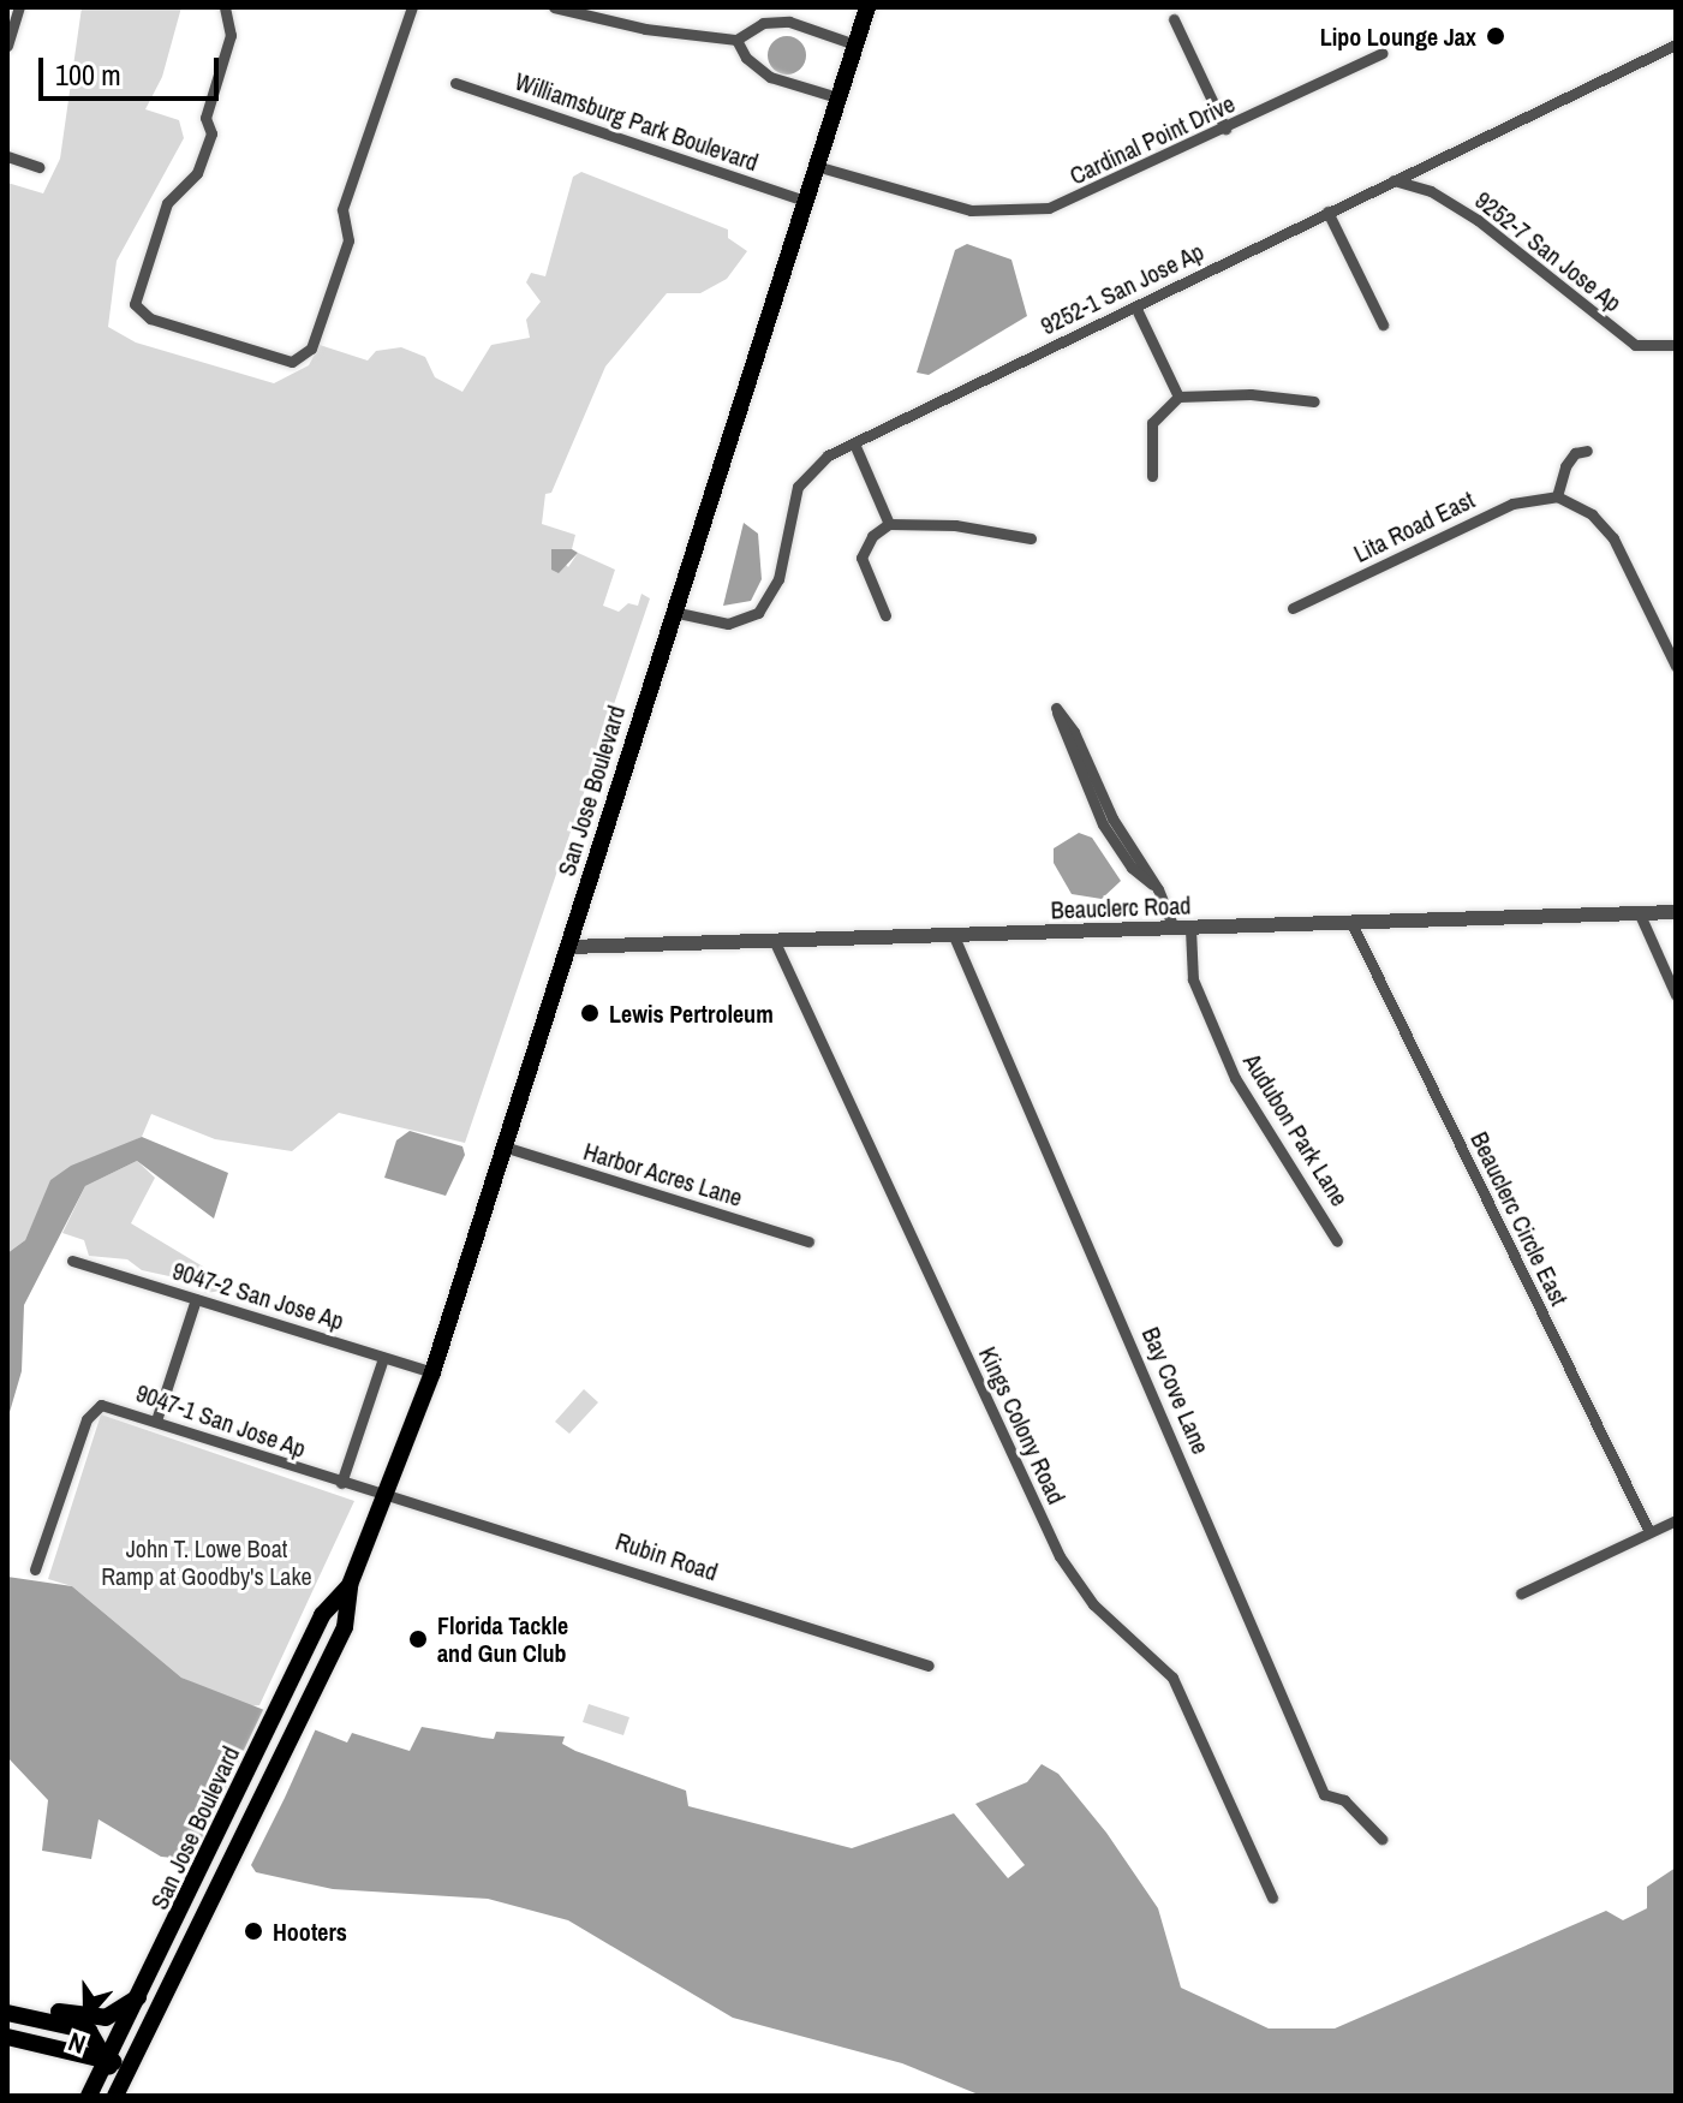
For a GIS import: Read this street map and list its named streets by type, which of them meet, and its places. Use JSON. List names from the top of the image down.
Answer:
{
  "streets": {
    "main road": ["San Jose Boulevard"],
    "street": [
      "Williamsburg Park Boulevard",
      "Cardinal Point Drive",
      "9252-7 San Jose Ap",
      "9252-1 San Jose Ap",
      "Lita Road East",
      "Beauclerc Road",
      "Audubon Park Lane",
      "Harbor Acres Lane",
      "Beauclerc Circle East",
      "9047-2 San Jose Ap",
      "Bay Cove Lane",
      "9047-1 San Jose Ap",
      "Kings Colony Road",
      "Rubin Road"
    ]
  },
  "crossings": [
    ["Williamsburg Park Boulevard", "San Jose Boulevard"],
    ["Cardinal Point Drive", "San Jose Boulevard"],
    ["9252-7 San Jose Ap", "9252-1 San Jose Ap"],
    ["9252-1 San Jose Ap", "San Jose Boulevard"],
    ["San Jose Boulevard", "Beauclerc Road"],
    ["San Jose Boulevard", "Harbor Acres Lane"],
    ["San Jose Boulevard", "9047-2 San Jose Ap"],
    ["San Jose Boulevard", "9047-1 San Jose Ap"],
    ["San Jose Boulevard", "Rubin Road"],
    ["Beauclerc Road", "Audubon Park Lane"],
    ["Beauclerc Road", "Beauclerc Circle East"],
    ["Beauclerc Road", "Bay Cove Lane"],
    ["Beauclerc Road", "Kings Colony Road"],
    ["9047-1 San Jose Ap", "Rubin Road"]
  ],
  "parks": ["John T. Lowe Boat Ramp at Goodby's Lake"],
  "places": [
    "Lipo Lounge Jax",
    "Lewis Pertroleum",
    "Florida Tackle and Gun Club",
    "Hooters"
  ],
  "scale_bar": "100 m",
  "north": "bottom"
}
